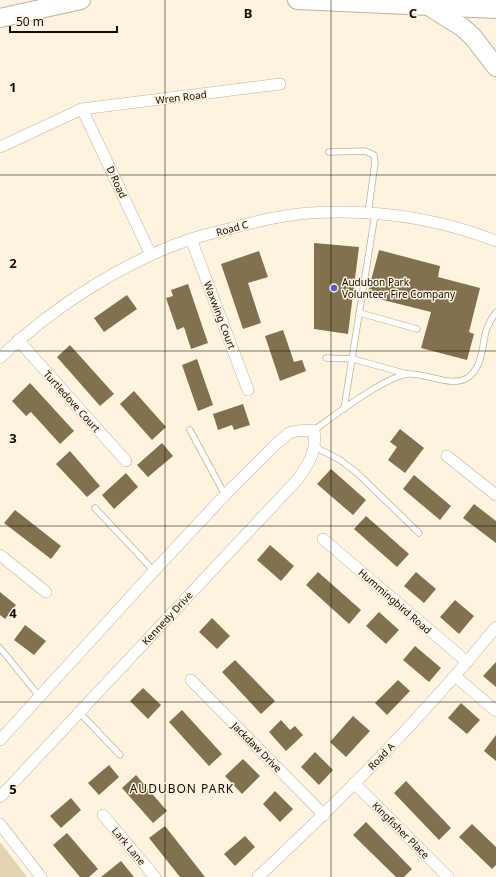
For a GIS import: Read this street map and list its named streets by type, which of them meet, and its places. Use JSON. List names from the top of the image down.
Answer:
{
  "streets": {
    "street": [
      "Wren Road",
      "D Road",
      "Road C",
      "Waxwing Court",
      "Turtledove Court",
      "Hummingbird Road",
      "Kennedy Drive",
      "Jackdaw Drive",
      "Road A",
      "Kingfisher Place",
      "Lark Lane"
    ]
  },
  "crossings": [
    ["Wren Road", "D Road"],
    ["D Road", "Road C"],
    ["Road C", "Waxwing Court"],
    ["Road C", "Turtledove Court"],
    ["Hummingbird Road", "Road A"],
    ["Jackdaw Drive", "Road A"],
    ["Road A", "Kingfisher Place"]
  ],
  "districts": ["AUDUBON PARK"],
  "places": ["Audubon Park Volunteer Fire Company"],
  "scale_bar": "50 m",
  "grid": {
    "columns": ["B", "C"],
    "rows": [
      "1",
      "2",
      "3",
      "4",
      "5"
    ]
  }
}
